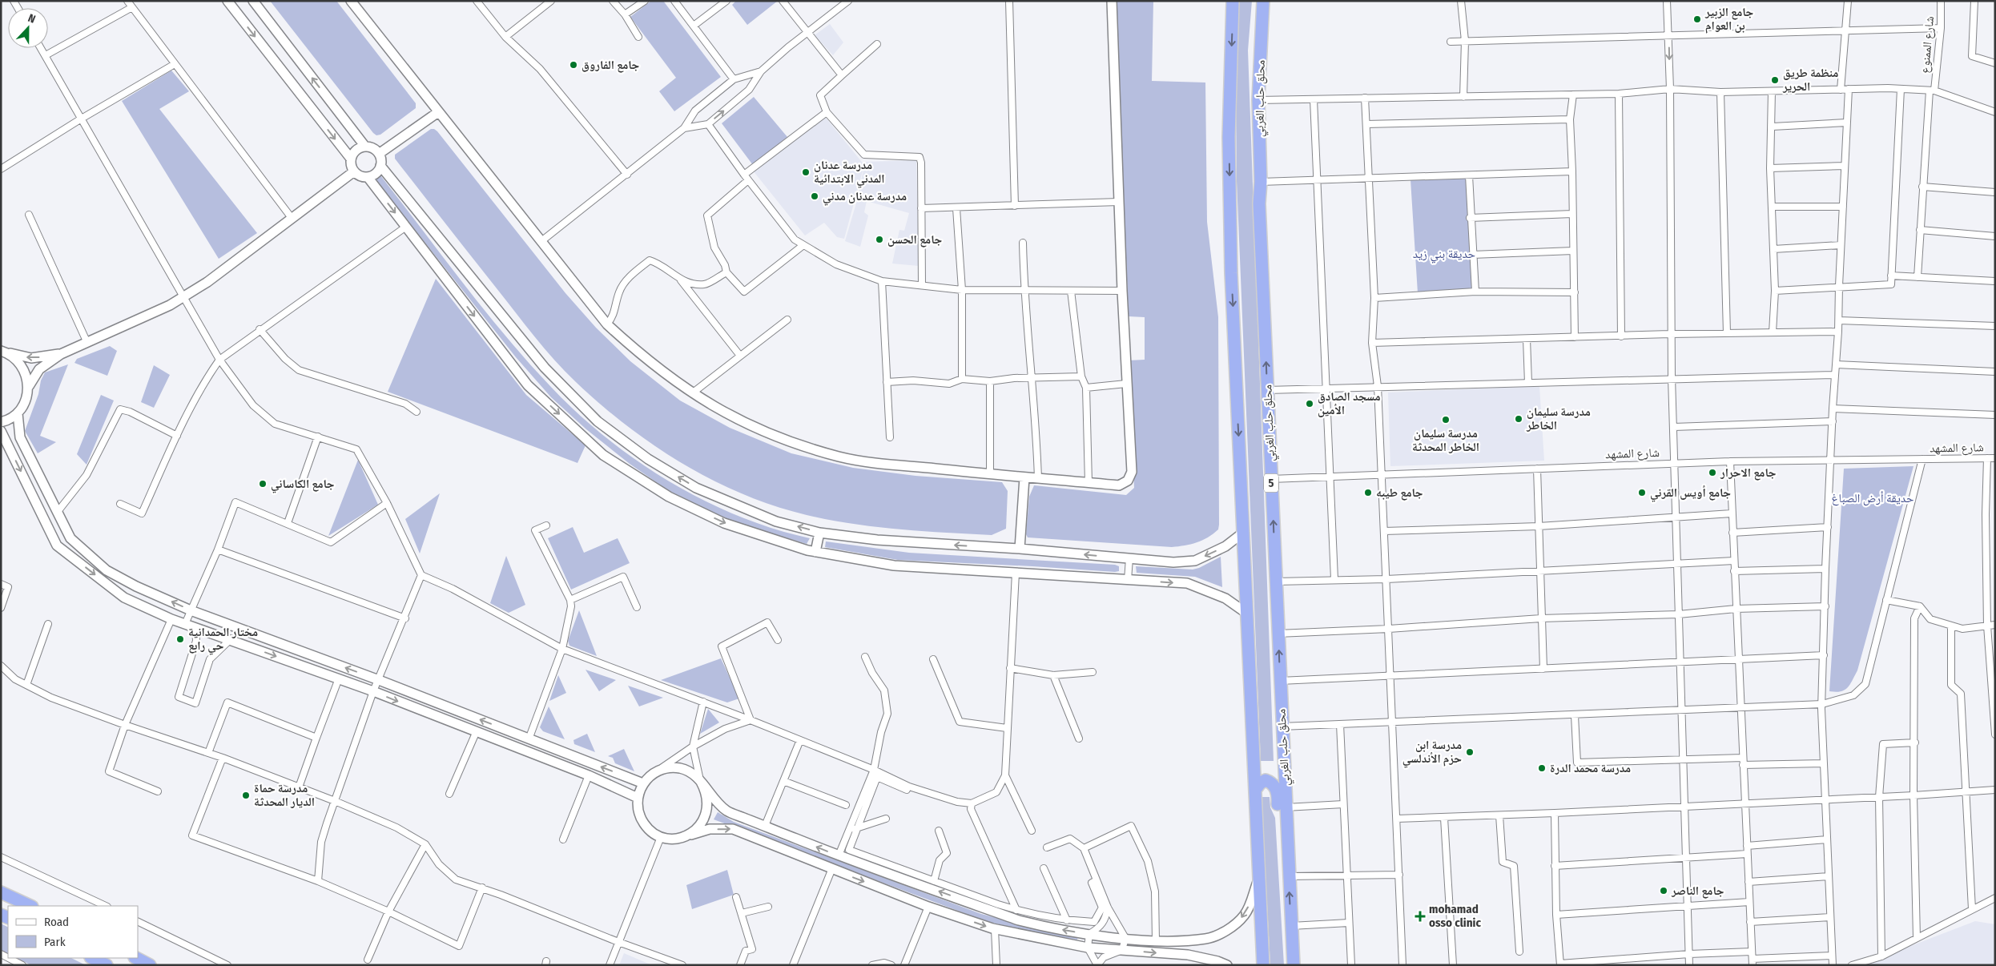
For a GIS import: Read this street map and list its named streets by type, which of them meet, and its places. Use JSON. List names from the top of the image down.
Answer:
{
  "streets": {
    "highway": ["محلق حلب الغربي", "5"],
    "street": ["شارع الممنوع", "شارع المشهد"]
  },
  "crossings": [
    ["محلق حلب الغربي", "شارع المشهد"]
  ],
  "parks": ["حديقة بني زيد", "حديقة أرض الصباغ"],
  "places": {
    "other": [
      "جامع الزبير بن العوام",
      "جامع الفاروق",
      "منظمة طريق الحرير",
      "مدرسة عدنان المدني الابتدائية",
      "مدرسة عدنان مدني",
      "جامع الحسن",
      "مسجد الصادق الأمين",
      "مدرسة سليمان الخاطر",
      "مدرسة سليمان الخاطر المحدثة",
      "جامع الاحرار",
      "جامع الكاساني",
      "جامع طيبه",
      "جامع أويس القرني",
      "مختار الحمدانية حي رابع",
      "مدرسة ابن حزم الأندلسي",
      "مدرسة محمد الدرة",
      "مدرسة حماة الديار المحدثة",
      "جامع الناصر"
    ],
    "health": ["mohamad osso clinic"]
  },
  "legend": ["Road", "Park"],
  "north": "top"
}
